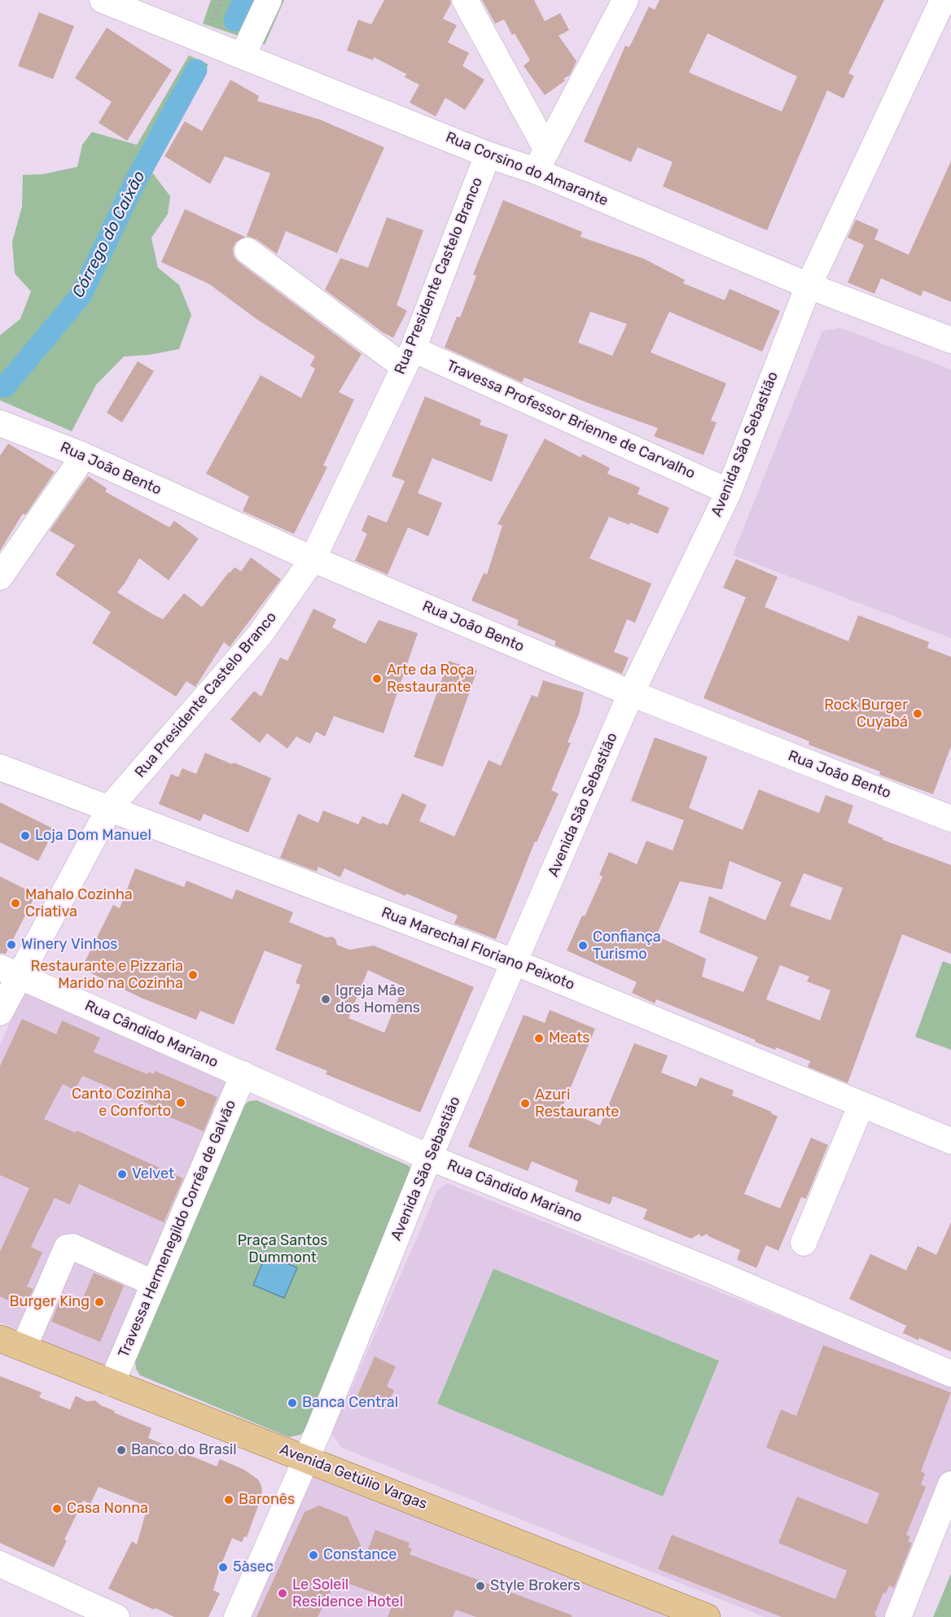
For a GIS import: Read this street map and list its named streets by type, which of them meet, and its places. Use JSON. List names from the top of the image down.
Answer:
{
  "streets": {
    "main road": ["Avenida Getúlio Vargas"],
    "street": [
      "Rua Corsino do Amarante",
      "Rua Presidente Castelo Branco",
      "Travessa Professor Brienne de Carvalho",
      "Avenida São Sebastião",
      "Rua João Bento",
      "Rua Marechal Floriano Peixoto",
      "Rua Cândido Mariano",
      "Travessa Hermenegildo Corrêa de Galvão"
    ]
  },
  "crossings": [
    ["Rua Corsino do Amarante", "Rua Presidente Castelo Branco"],
    ["Rua Corsino do Amarante", "Avenida São Sebastião"],
    ["Rua Presidente Castelo Branco", "Travessa Professor Brienne de Carvalho"],
    ["Rua Presidente Castelo Branco", "Rua João Bento"],
    ["Rua Presidente Castelo Branco", "Rua Marechal Floriano Peixoto"],
    ["Rua Presidente Castelo Branco", "Rua Cândido Mariano"],
    ["Travessa Professor Brienne de Carvalho", "Avenida São Sebastião"],
    ["Avenida São Sebastião", "Rua João Bento"],
    ["Avenida São Sebastião", "Rua Marechal Floriano Peixoto"],
    ["Avenida São Sebastião", "Rua Cândido Mariano"],
    ["Avenida São Sebastião", "Avenida Getúlio Vargas"],
    ["Rua Cândido Mariano", "Travessa Hermenegildo Corrêa de Galvão"],
    ["Travessa Hermenegildo Corrêa de Galvão", "Avenida Getúlio Vargas"]
  ],
  "water": ["Córrego do Caixão"],
  "parks": ["Praça Santos Dummont"],
  "places": [
    "Arte da Roça Restaurante",
    "Rock Burger Cuyabá",
    "Loja Dom Manuel",
    "Mahalo Cozinha Criativa",
    "Winery Vinhos",
    "Confiança Turismo",
    "Restaurante e Pizzaria Marido na Cozinha",
    "Igreja Mãe dos Homens",
    "Meats",
    "Canto Cozinha e Conforto",
    "Azuri Restaurante",
    "Velvet",
    "Burger King",
    "Banca Central",
    "Banco do Brasil",
    "Baronês",
    "Casa Nonna",
    "Constance",
    "5àsec",
    "Style Brokers",
    "Le Soleil Residence Hotel"
  ]
}
